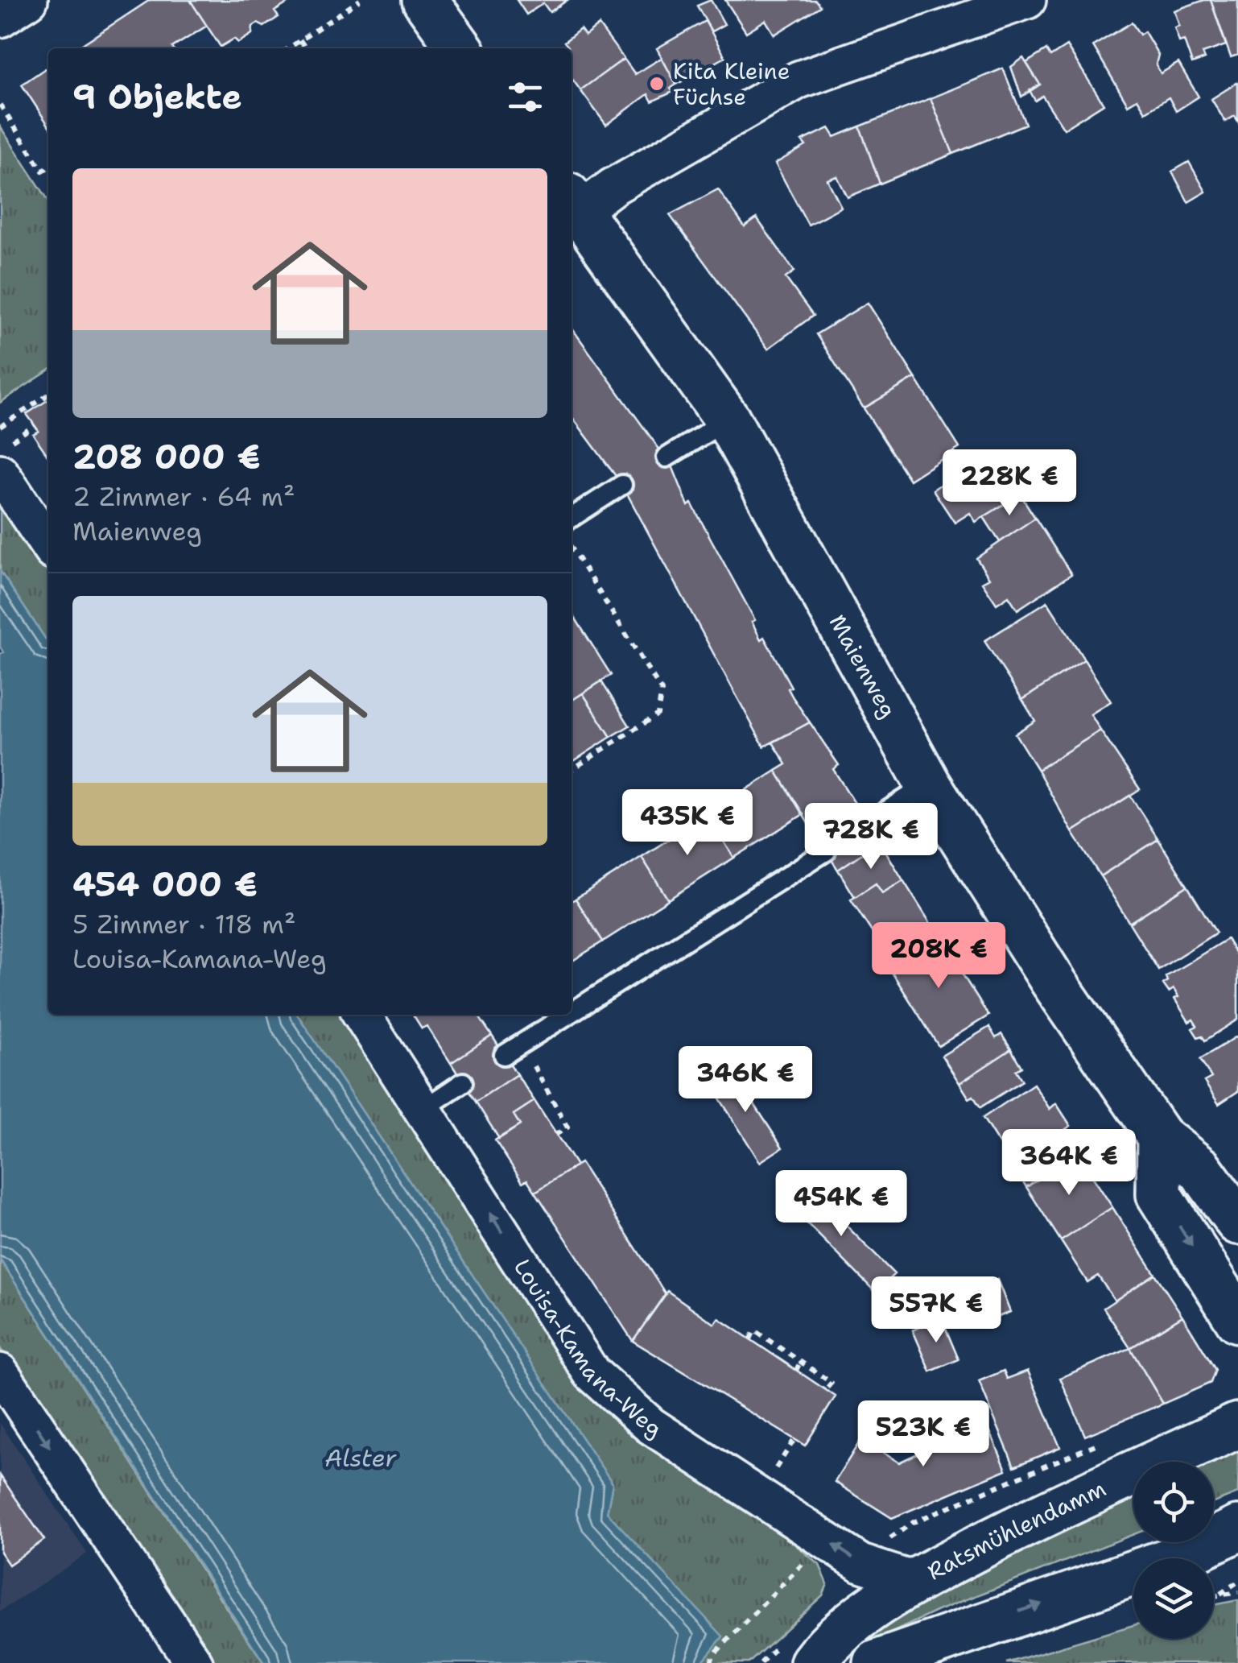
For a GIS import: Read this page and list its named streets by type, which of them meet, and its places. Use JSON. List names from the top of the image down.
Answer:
{
  "streets": {
    "street": ["Maienweg", "Louisa-Kamana-Weg", "Ratsmühlendamm"]
  },
  "crossings": [
    ["Louisa-Kamana-Weg", "Ratsmühlendamm"]
  ],
  "one_way": ["Louisa-Kamana-Weg"],
  "water": ["Alster"],
  "places": ["Kita Kleine Füchse"],
  "page": {
    "heading": "9 Objekte",
    "list": [
      {
        "name": "208 000 €",
        "note": "2 Zimmer · 64 m² · Maienweg"
      },
      {
        "name": "454 000 €",
        "note": "5 Zimmer · 118 m² · Louisa-Kamana-Weg"
      }
    ],
    "price": [
      "228K €",
      "435K €",
      "728K €",
      "208K €",
      "346K €",
      "364K €",
      "454K €",
      "557K €",
      "523K €"
    ]
  }
}
